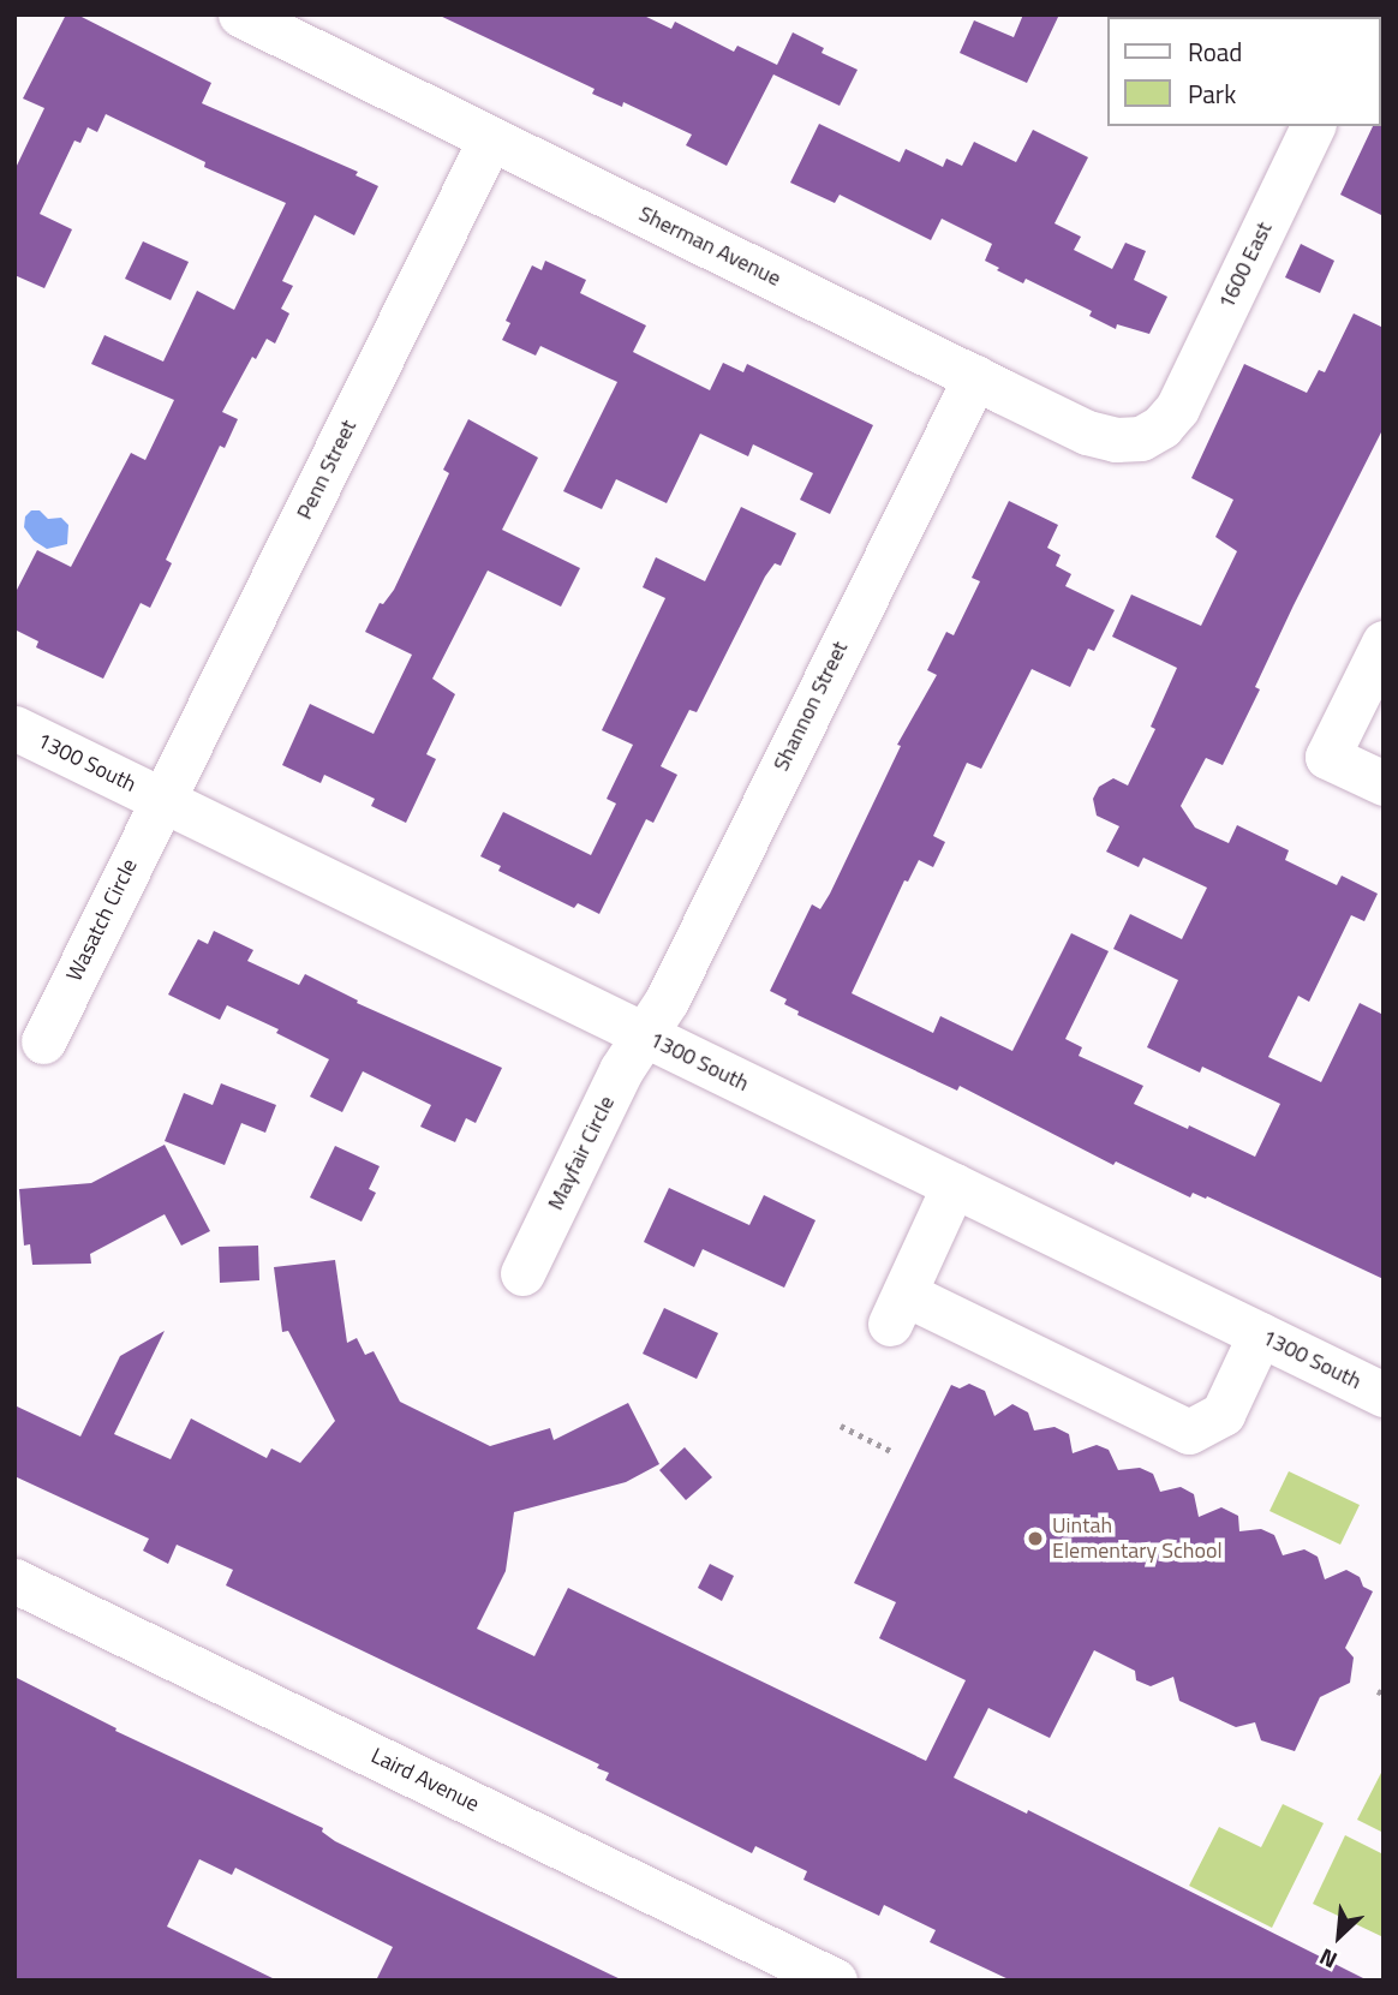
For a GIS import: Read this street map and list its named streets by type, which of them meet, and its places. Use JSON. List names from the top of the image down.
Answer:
{
  "streets": {
    "street": [
      "Sherman Avenue",
      "1600 East",
      "Penn Street",
      "Shannon Street",
      "1300 South",
      "Wasatch Circle",
      "Mayfair Circle",
      "Laird Avenue"
    ]
  },
  "crossings": [
    ["Sherman Avenue", "1600 East"],
    ["Sherman Avenue", "Penn Street"],
    ["Sherman Avenue", "Shannon Street"],
    ["Penn Street", "1300 South"],
    ["Penn Street", "Wasatch Circle"],
    ["Shannon Street", "1300 South"],
    ["Shannon Street", "Mayfair Circle"],
    ["1300 South", "Wasatch Circle"],
    ["1300 South", "Mayfair Circle"]
  ],
  "places": ["Uintah Elementary School"],
  "legend": ["Road", "Park"],
  "north": "bottom left"
}
